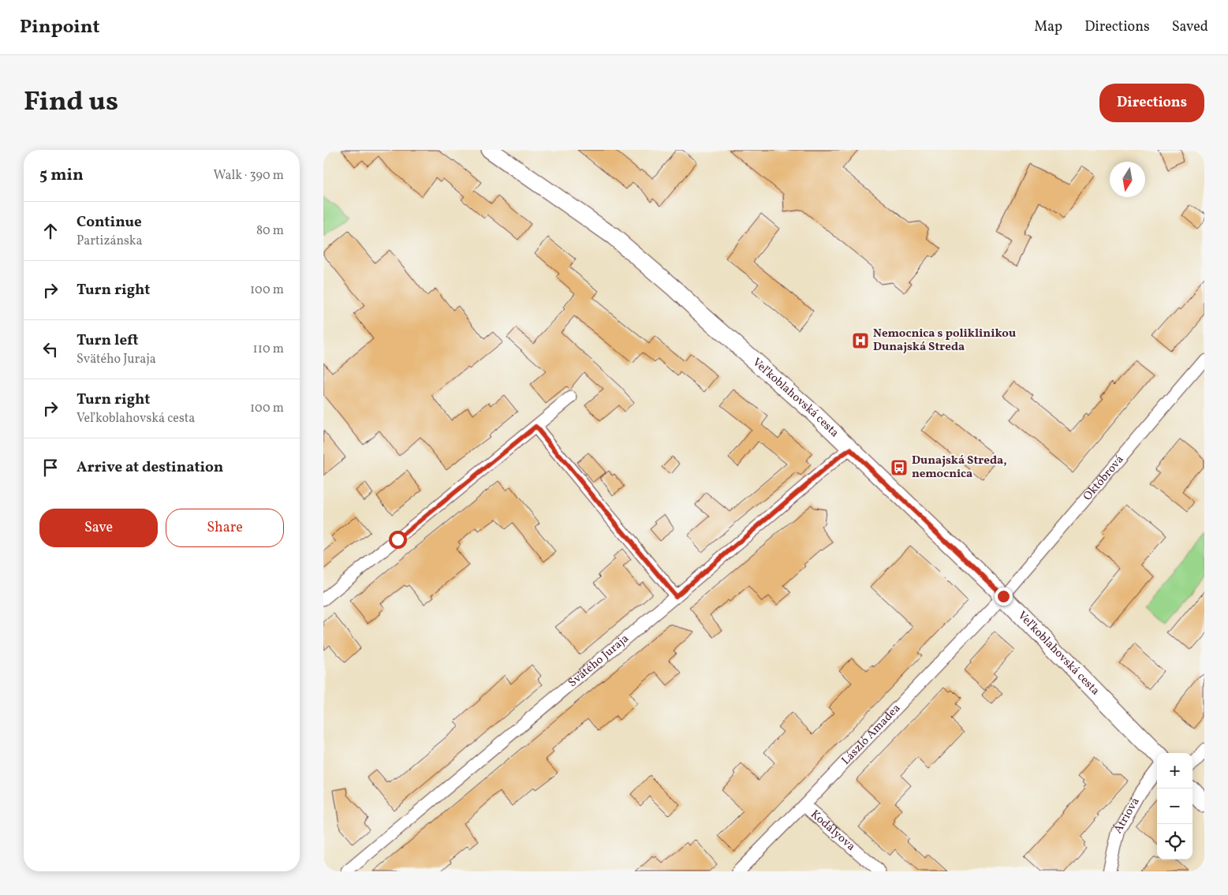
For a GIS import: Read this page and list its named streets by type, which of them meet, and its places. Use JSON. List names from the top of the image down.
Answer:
{
  "streets": {
    "main road": ["Veľkoblahovská cesta"],
    "street": [
      "Októbrová",
      "Svätého Juraja",
      "László Amadea",
      "Átriová",
      "Kodályova"
    ]
  },
  "crossings": [
    ["Veľkoblahovská cesta", "Októbrová"],
    ["Veľkoblahovská cesta", "Svätého Juraja"],
    ["Veľkoblahovská cesta", "László Amadea"],
    ["Októbrová", "László Amadea"],
    ["László Amadea", "Kodályova"]
  ],
  "places": {
    "hospital": ["Nemocnica s poliklinikou Dunajská Streda"],
    "bus stop": ["Dunajská Streda, nemocnica"]
  },
  "north": "bottom",
  "page": {
    "header": "Pinpoint",
    "nav": ["Map", "Directions", "Saved"],
    "title": "Find us",
    "buttons": [
      "Directions",
      ["Save", "Share"]
    ],
    "heading": ["5 min", "Walk · 390 m"],
    "list": [
      ["Continue", "Partizánska", "80 m"],
      ["Turn right", "100 m"],
      ["Turn left", "Svätého Juraja", "110 m"],
      ["Turn right", "Veľkoblahovská cesta", "100 m"],
      "Arrive at destination"
    ],
    "map_buttons": ["+", "−"]
  }
}
